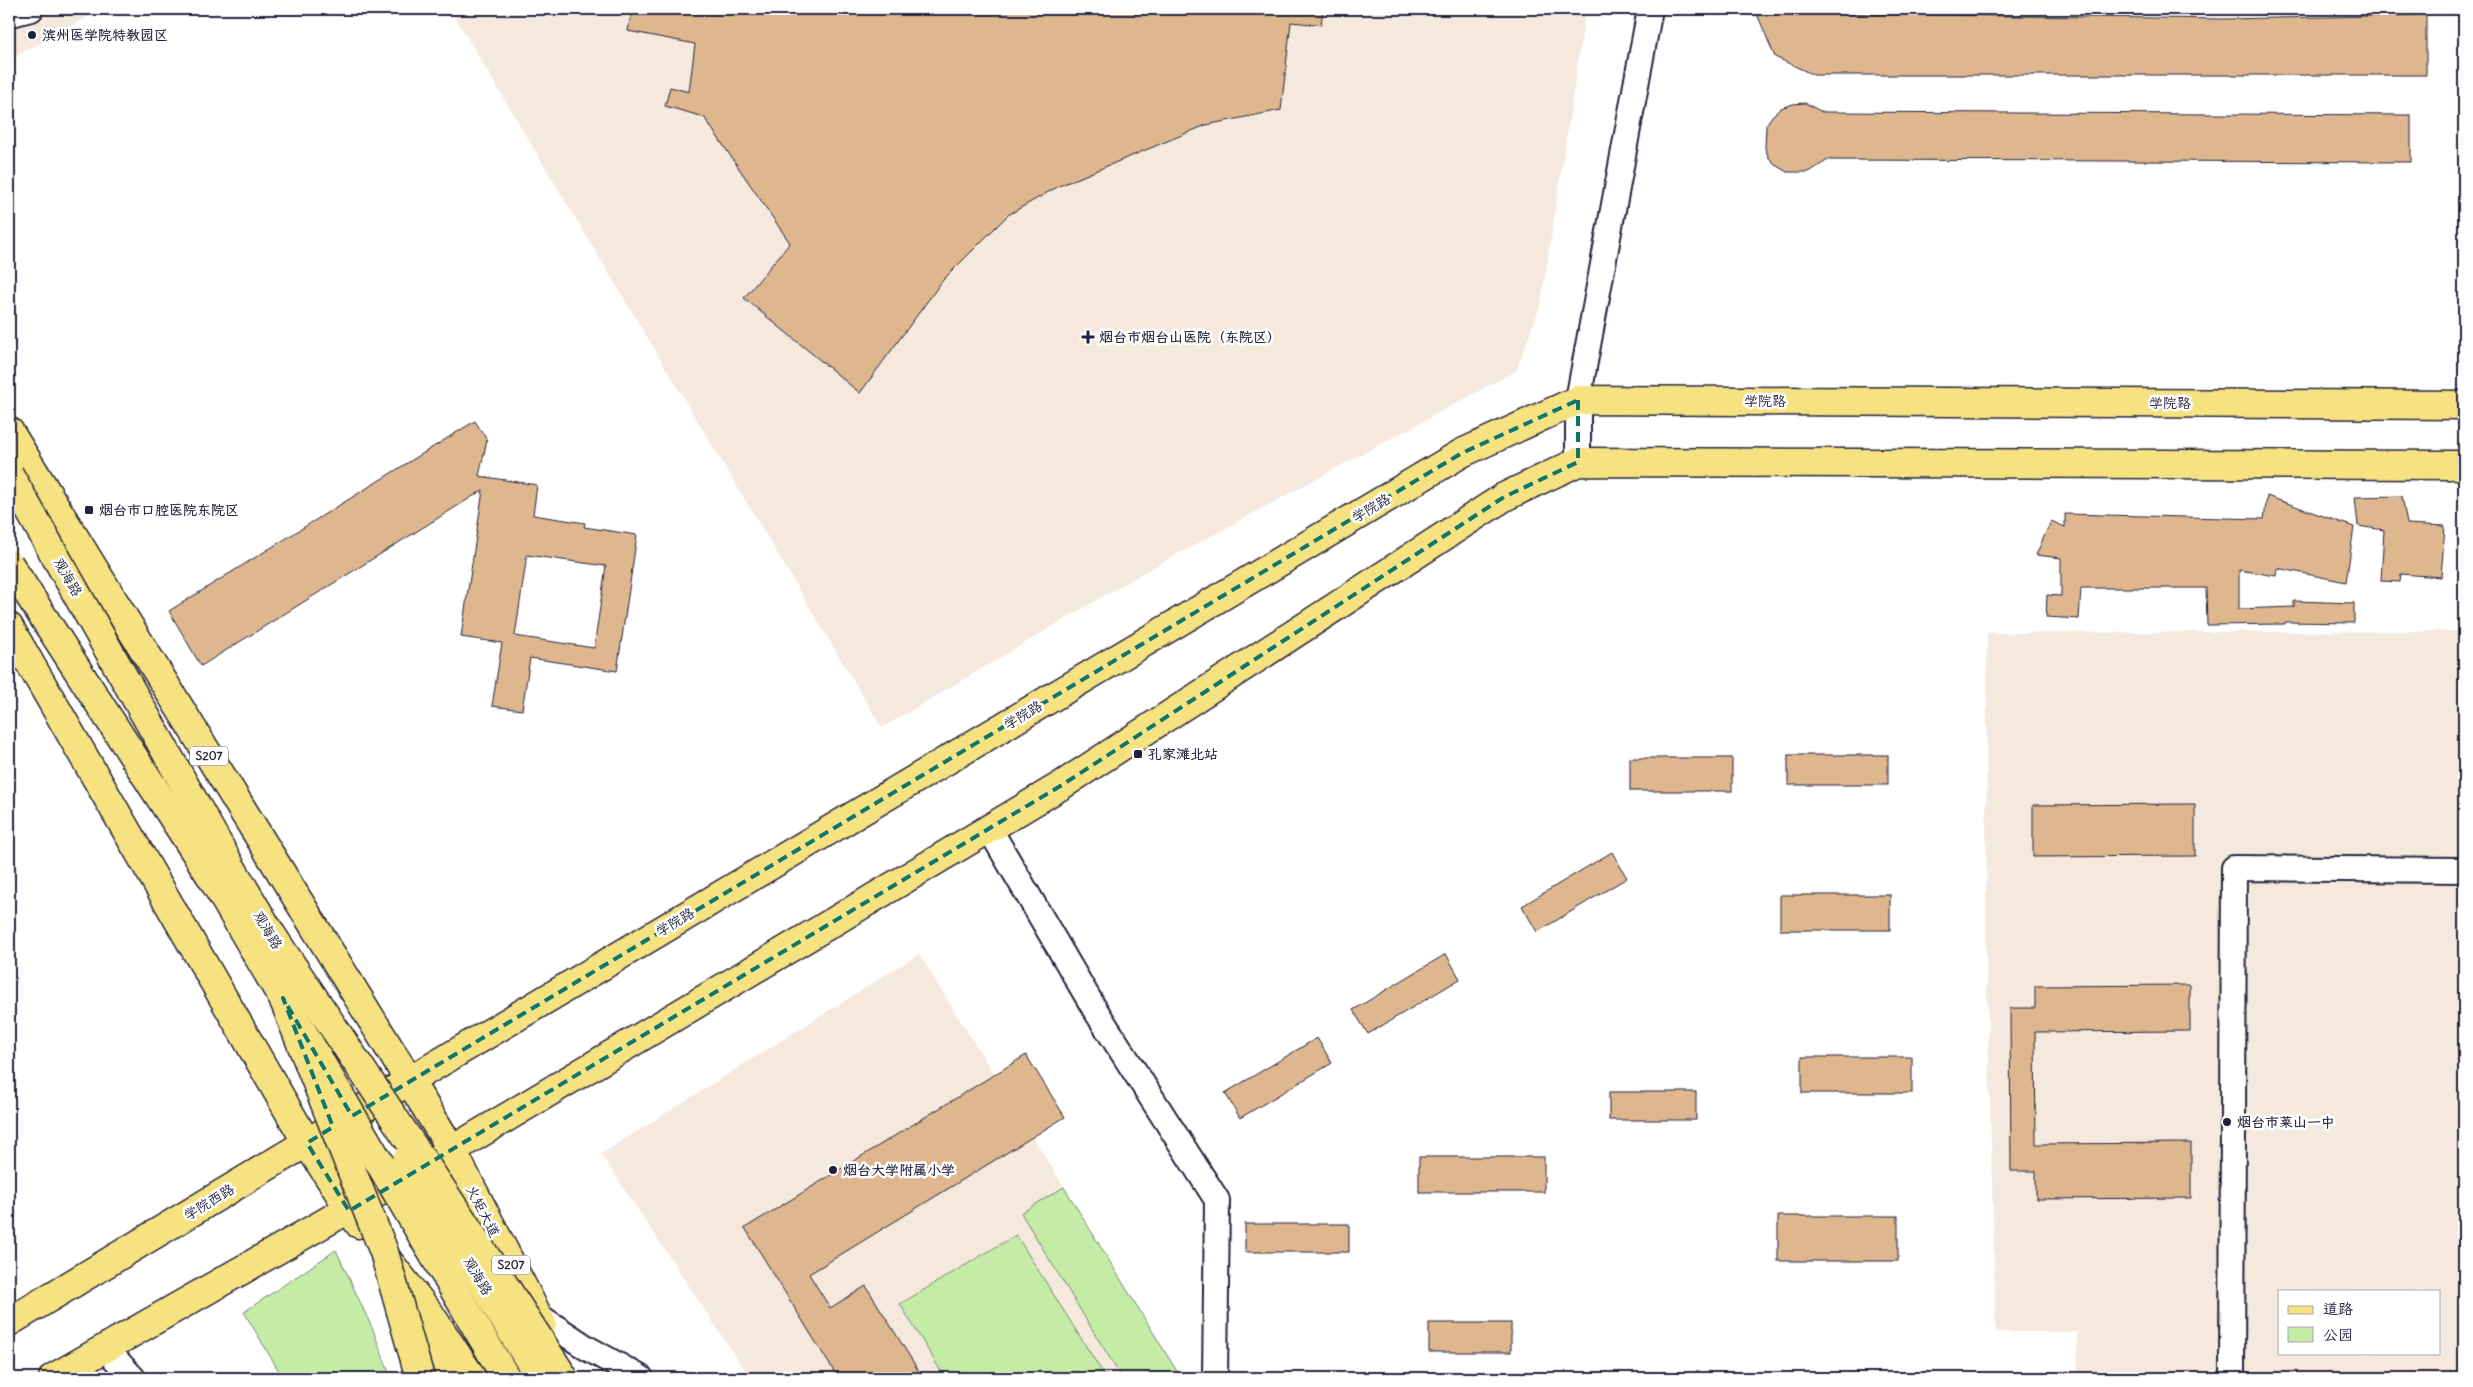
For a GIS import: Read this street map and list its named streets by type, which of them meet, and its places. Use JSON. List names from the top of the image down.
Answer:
{
  "streets": {
    "main road": [
      "学院路",
      "观海路",
      "S207",
      "学院西路",
      "火矩大道"
    ]
  },
  "crossings": [
    ["学院路", "观海路"],
    ["学院路", "学院西路"],
    ["观海路", "学院西路"],
    ["观海路", "火矩大道"]
  ],
  "places": {
    "other": ["滨州医学院特教园区", "烟台市莱山一中", "烟台大学附属小学"],
    "health": ["烟台市烟台山医院（东院区）"],
    "transit": ["烟台市口腔医院东院区", "孔家滩北站"]
  },
  "legend": ["道路", "公园"]
}
